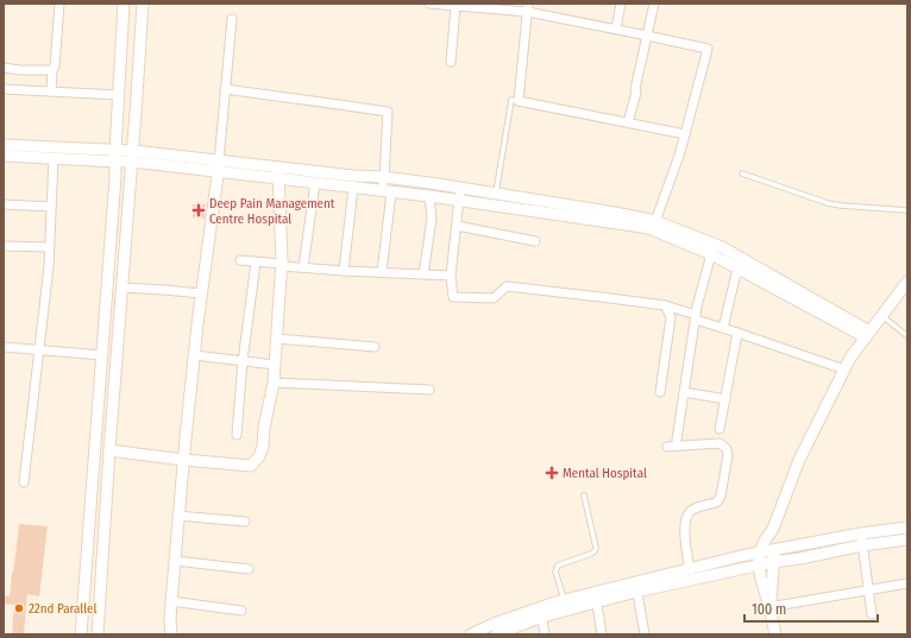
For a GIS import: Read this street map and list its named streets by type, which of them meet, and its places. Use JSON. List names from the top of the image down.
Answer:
{
  "places": {
    "health": ["Deep Pain Management Centre Hospital", "Mental Hospital"],
    "other": ["22nd Parallel"]
  },
  "scale_bar": "100 m"
}
